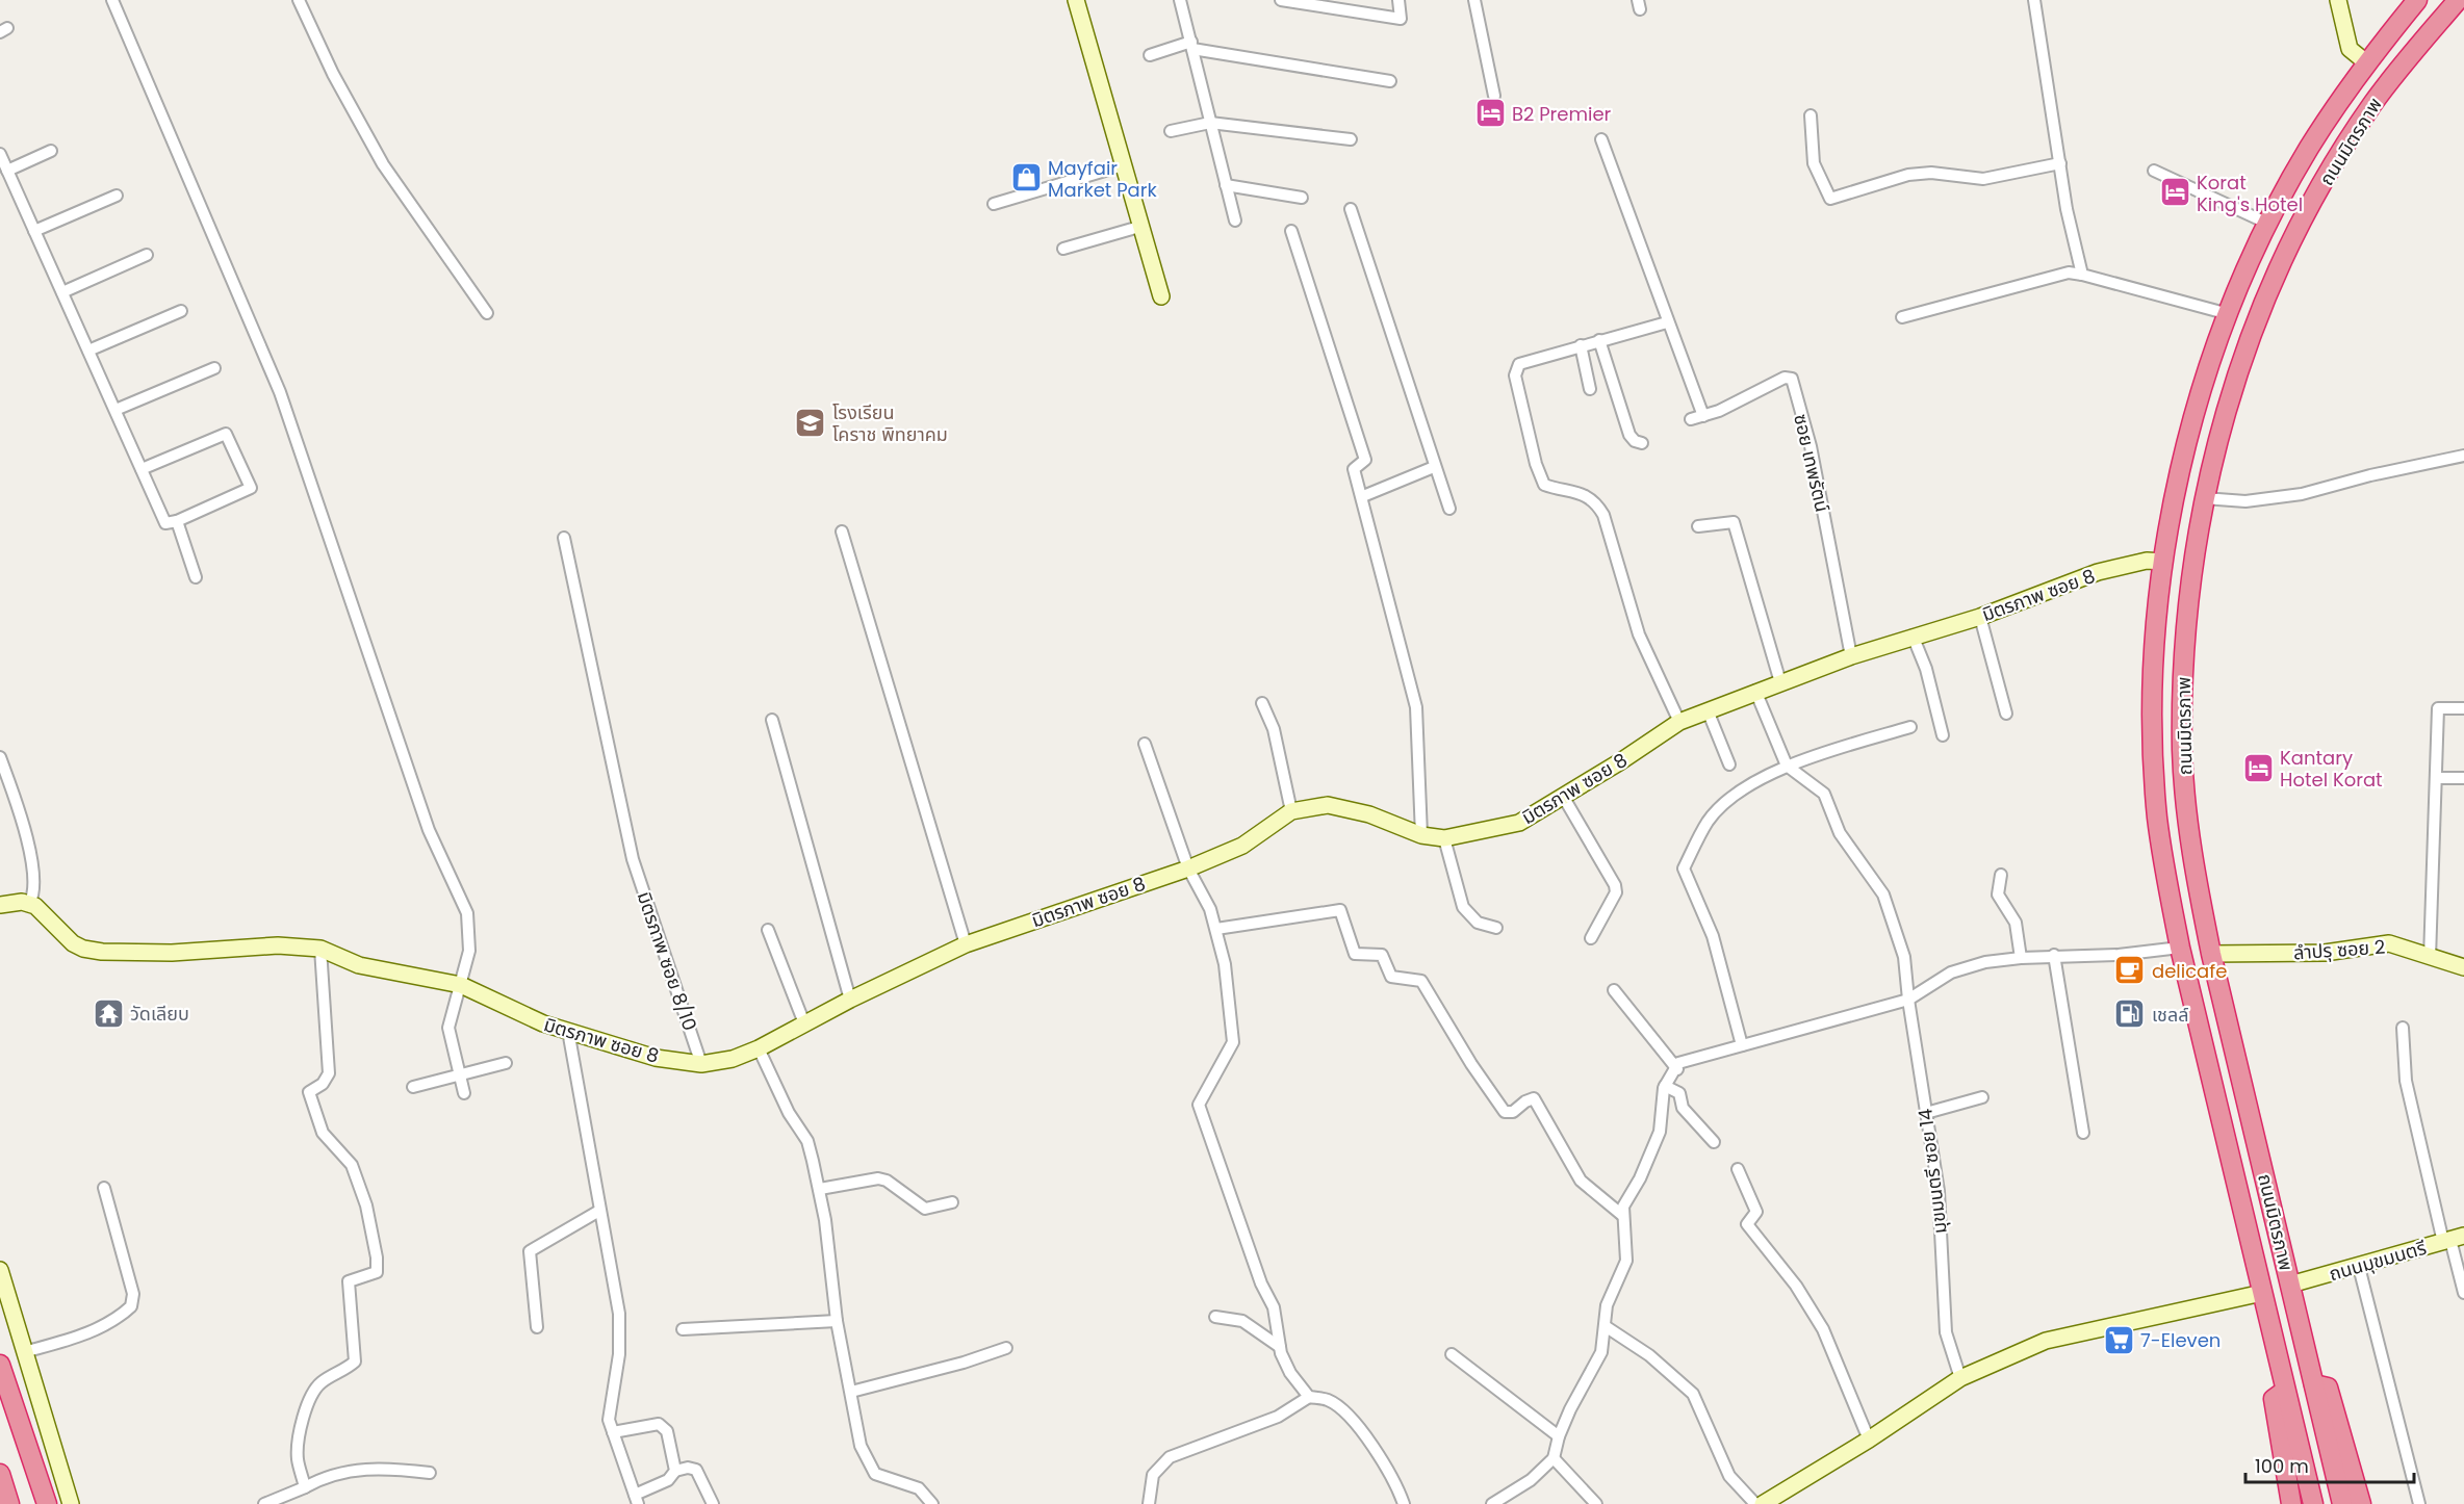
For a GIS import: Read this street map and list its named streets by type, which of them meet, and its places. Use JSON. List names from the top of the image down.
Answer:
{
  "streets": {
    "highway": ["ถนนมิตรภาพ"],
    "street": [
      "ซอย เทพรัตน์",
      "มิตรภาพ ซอย 8",
      "ลำปรุ ซอย 2",
      "มิตรภาพ ซอย 8/10",
      "มุขมนตรี ซอย 14",
      "ถนนมุขมนตรี"
    ]
  },
  "crossings": [
    ["ถนนมิตรภาพ", "มิตรภาพ ซอย 8"],
    ["ถนนมิตรภาพ", "ลำปรุ ซอย 2"],
    ["ถนนมิตรภาพ", "ถนนมุขมนตรี"],
    ["ซอย เทพรัตน์", "มิตรภาพ ซอย 8"],
    ["มิตรภาพ ซอย 8", "มิตรภาพ ซอย 8/10"]
  ],
  "places": {
    "hotel": ["B2 Premier", "Korat King's Hotel", "Kantary Hotel Korat"],
    "shop": ["Mayfair Market Park"],
    "school or university": ["โรงเรียน โคราช พิทยาคม"],
    "cafe": ["delicafe"],
    "temple": ["วัดเลียบ"],
    "fuel station": ["เชลล์"],
    "supermarket": ["7-Eleven"]
  },
  "scale_bar": "100 m"
}
